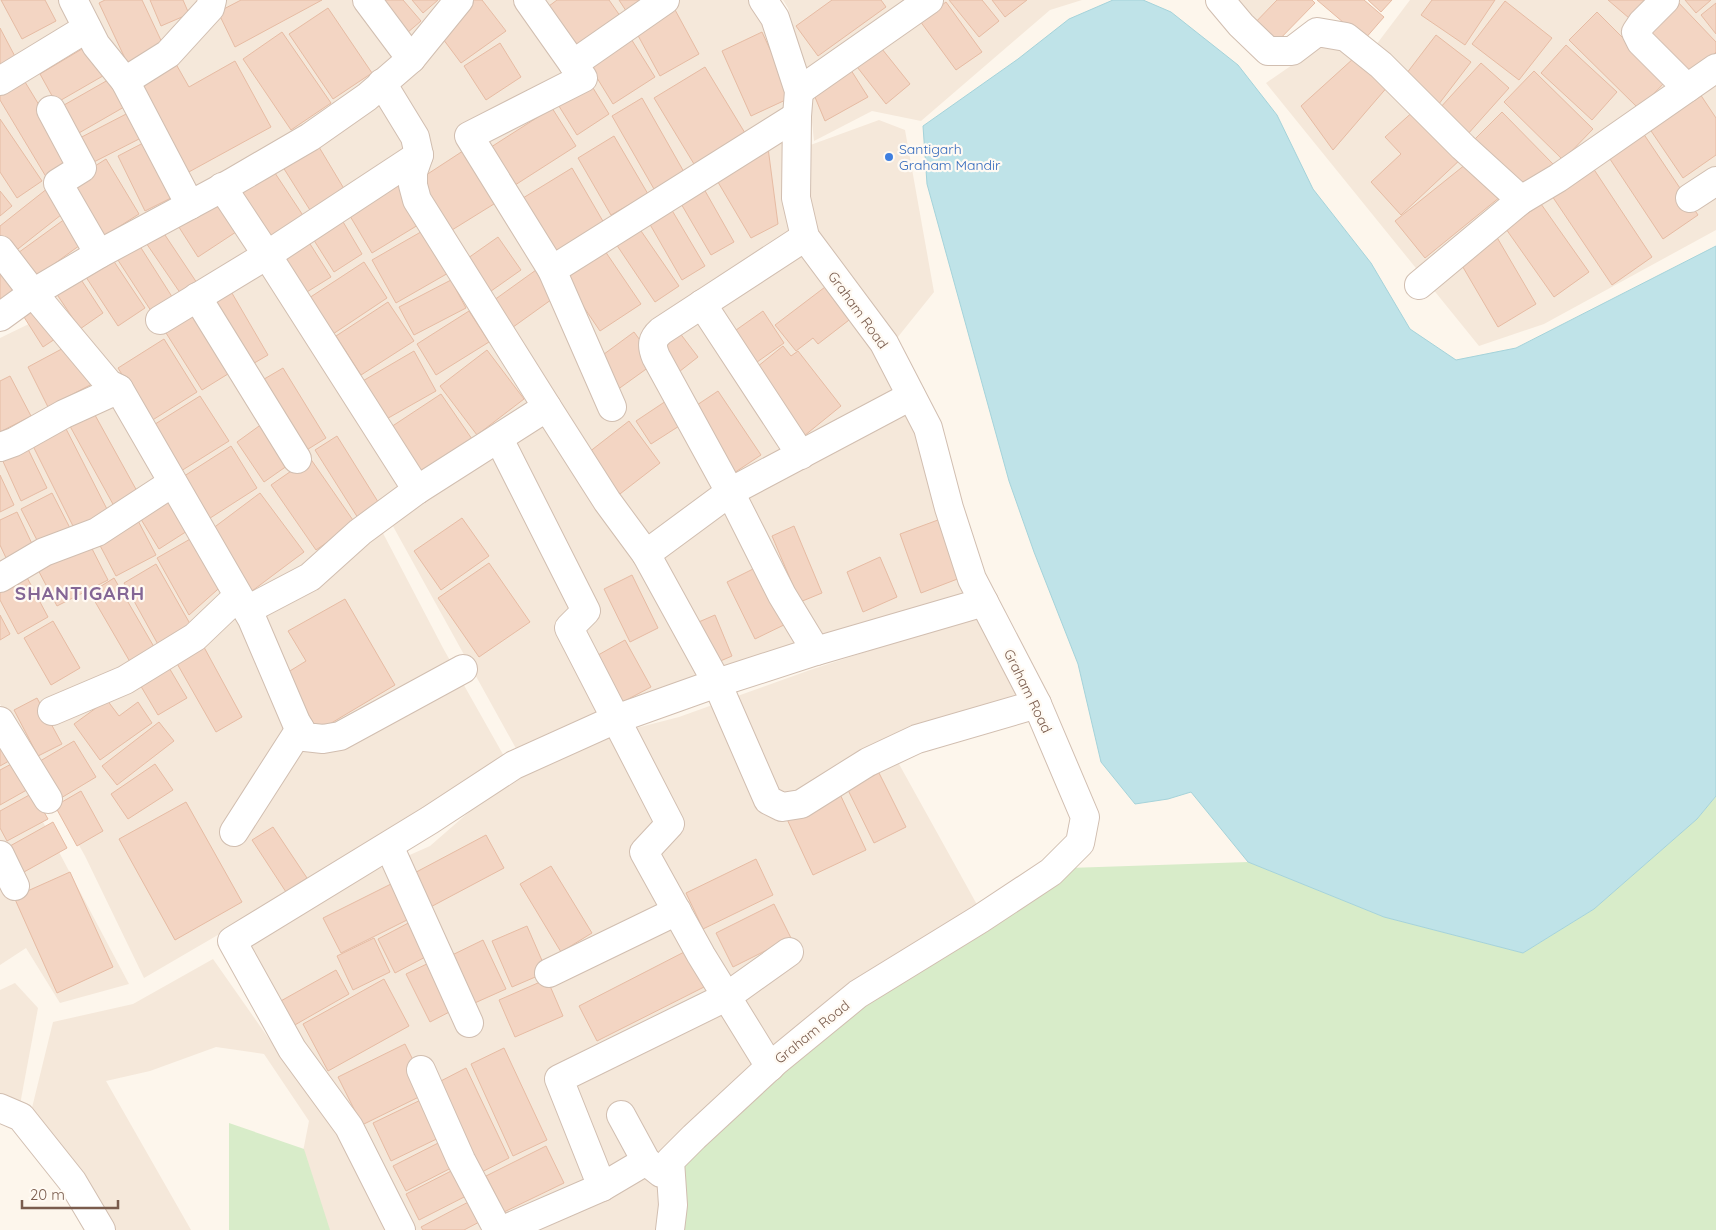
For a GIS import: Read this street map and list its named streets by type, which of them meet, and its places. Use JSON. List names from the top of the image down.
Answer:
{
  "streets": {
    "street": ["Graham Road"]
  },
  "districts": ["SHANTIGARH"],
  "places": ["Santigarh Graham Mandir"],
  "scale_bar": "20 m"
}
